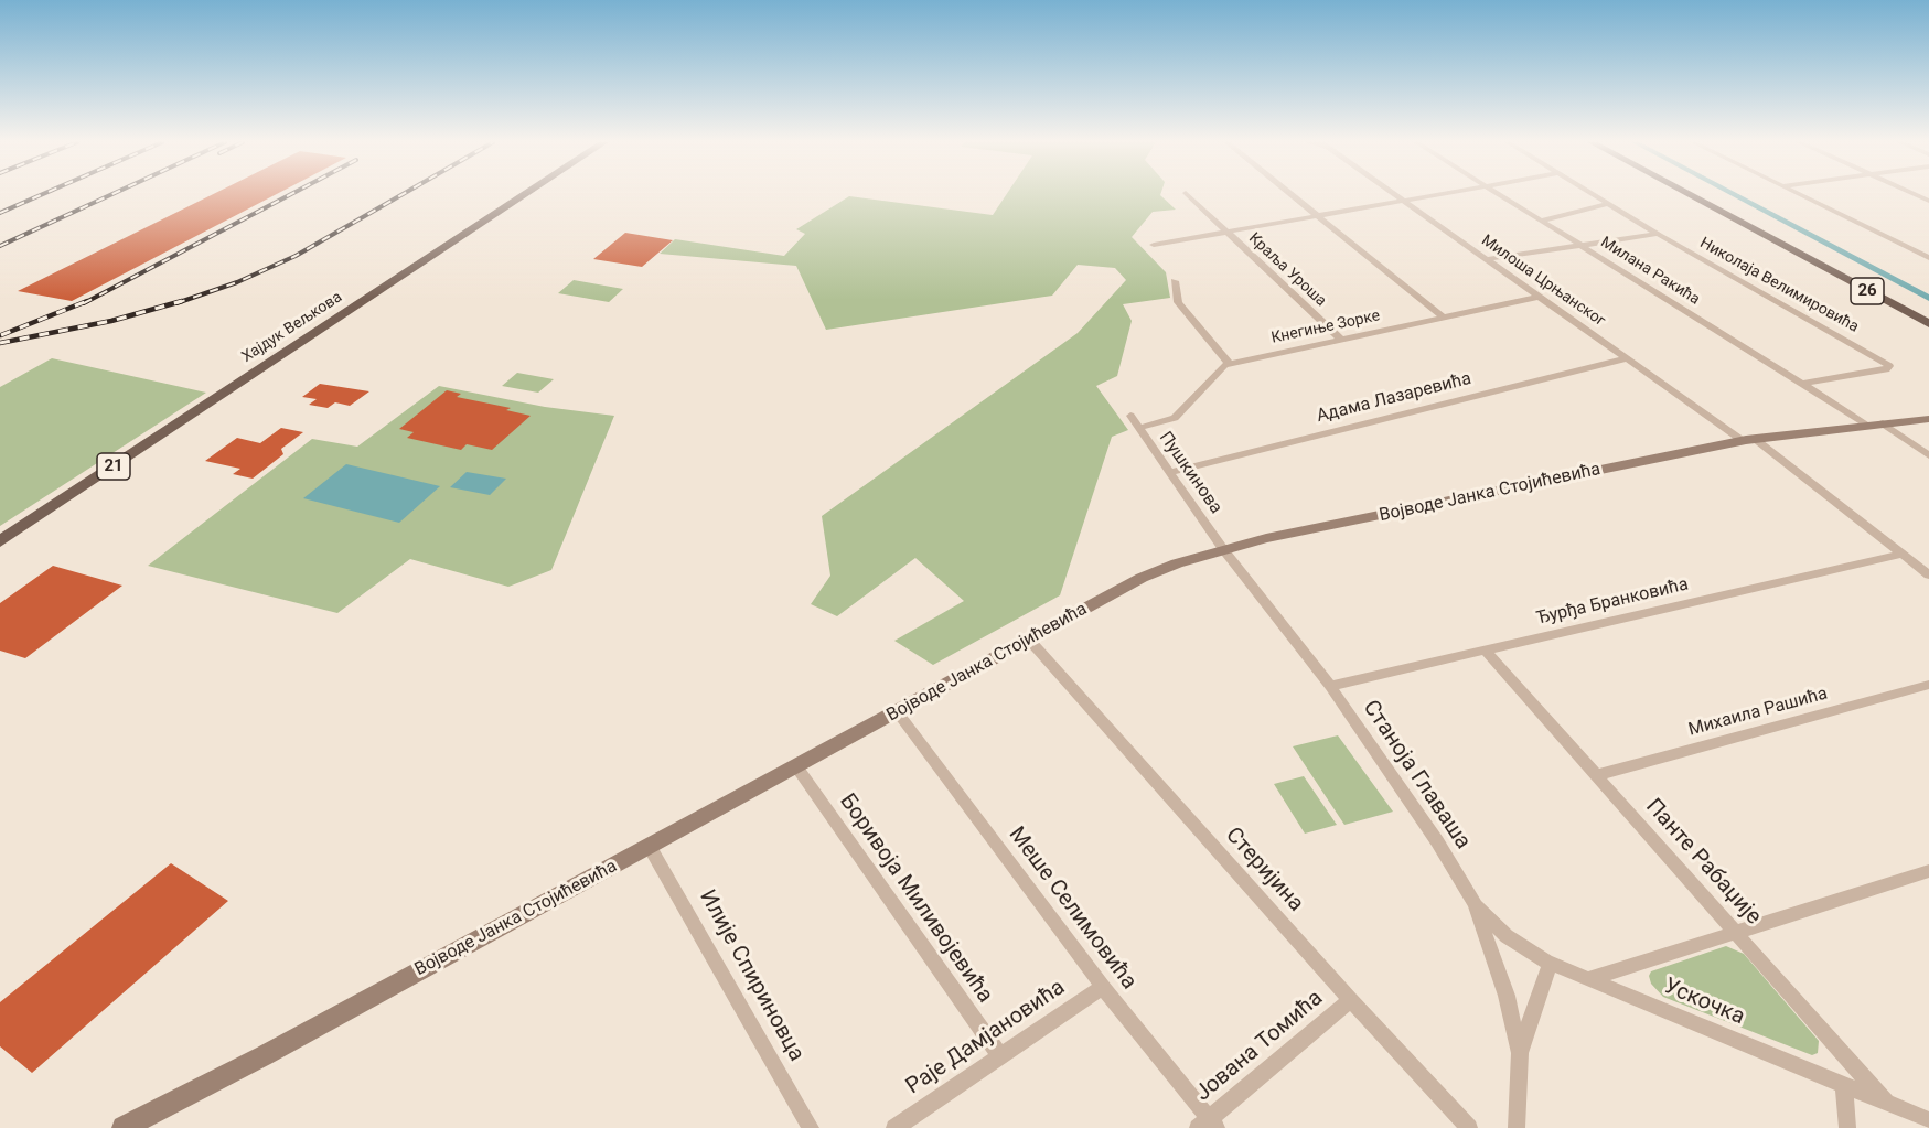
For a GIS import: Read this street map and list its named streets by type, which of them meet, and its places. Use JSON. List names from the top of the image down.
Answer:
{
  "streets": {
    "main road": ["26", "Хајдук Вељкова", "21"],
    "street": [
      "Краља Уроша",
      "Милана Ракића",
      "Милоша Црњанског",
      "Николаја Велимировића",
      "Кнегиње Зорке",
      "Адама Лазаревића",
      "Пушкинова",
      "Војводе Јанка Стојићевића",
      "Ђурђа Бранковића",
      "Михаила Рашића",
      "Станоја Главаша",
      "Панте Рабаџије",
      "Стеријина",
      "Боривоја Миливојевића",
      "Меше Селимовића",
      "Илије Спириновца",
      "Ускочка",
      "Раје Дамјановића",
      "Јована Томића"
    ]
  },
  "crossings": [
    ["Краља Уроша", "Кнегиње Зорке"],
    ["Милана Ракића", "Николаја Велимировића"],
    ["Милана Ракића", "Војводе Јанка Стојићевића"],
    ["Милоша Црњанског", "Кнегиње Зорке"],
    ["Милоша Црњанског", "Адама Лазаревића"],
    ["Милоша Црњанског", "Војводе Јанка Стојићевића"],
    ["Милоша Црњанског", "Ђурђа Бранковића"],
    ["Кнегиње Зорке", "Пушкинова"],
    ["Адама Лазаревића", "Пушкинова"],
    ["Пушкинова", "Војводе Јанка Стојићевића"],
    ["Пушкинова", "Станоја Главаша"],
    ["Војводе Јанка Стојићевића", "Станоја Главаша"],
    ["Војводе Јанка Стојићевића", "Стеријина"],
    ["Војводе Јанка Стојићевића", "Боривоја Миливојевића"],
    ["Војводе Јанка Стојићевића", "Меше Селимовића"],
    ["Војводе Јанка Стојићевића", "Илије Спириновца"],
    ["Ђурђа Бранковића", "Станоја Главаша"],
    ["Ђурђа Бранковића", "Панте Рабаџије"],
    ["Михаила Рашића", "Панте Рабаџије"],
    ["Станоја Главаша", "Ускочка"],
    ["Панте Рабаџије", "Ускочка"],
    ["Стеријина", "Јована Томића"],
    ["Боривоја Миливојевића", "Раје Дамјановића"],
    ["Меше Селимовића", "Раје Дамјановића"],
    ["Меше Селимовића", "Јована Томића"]
  ]
}
